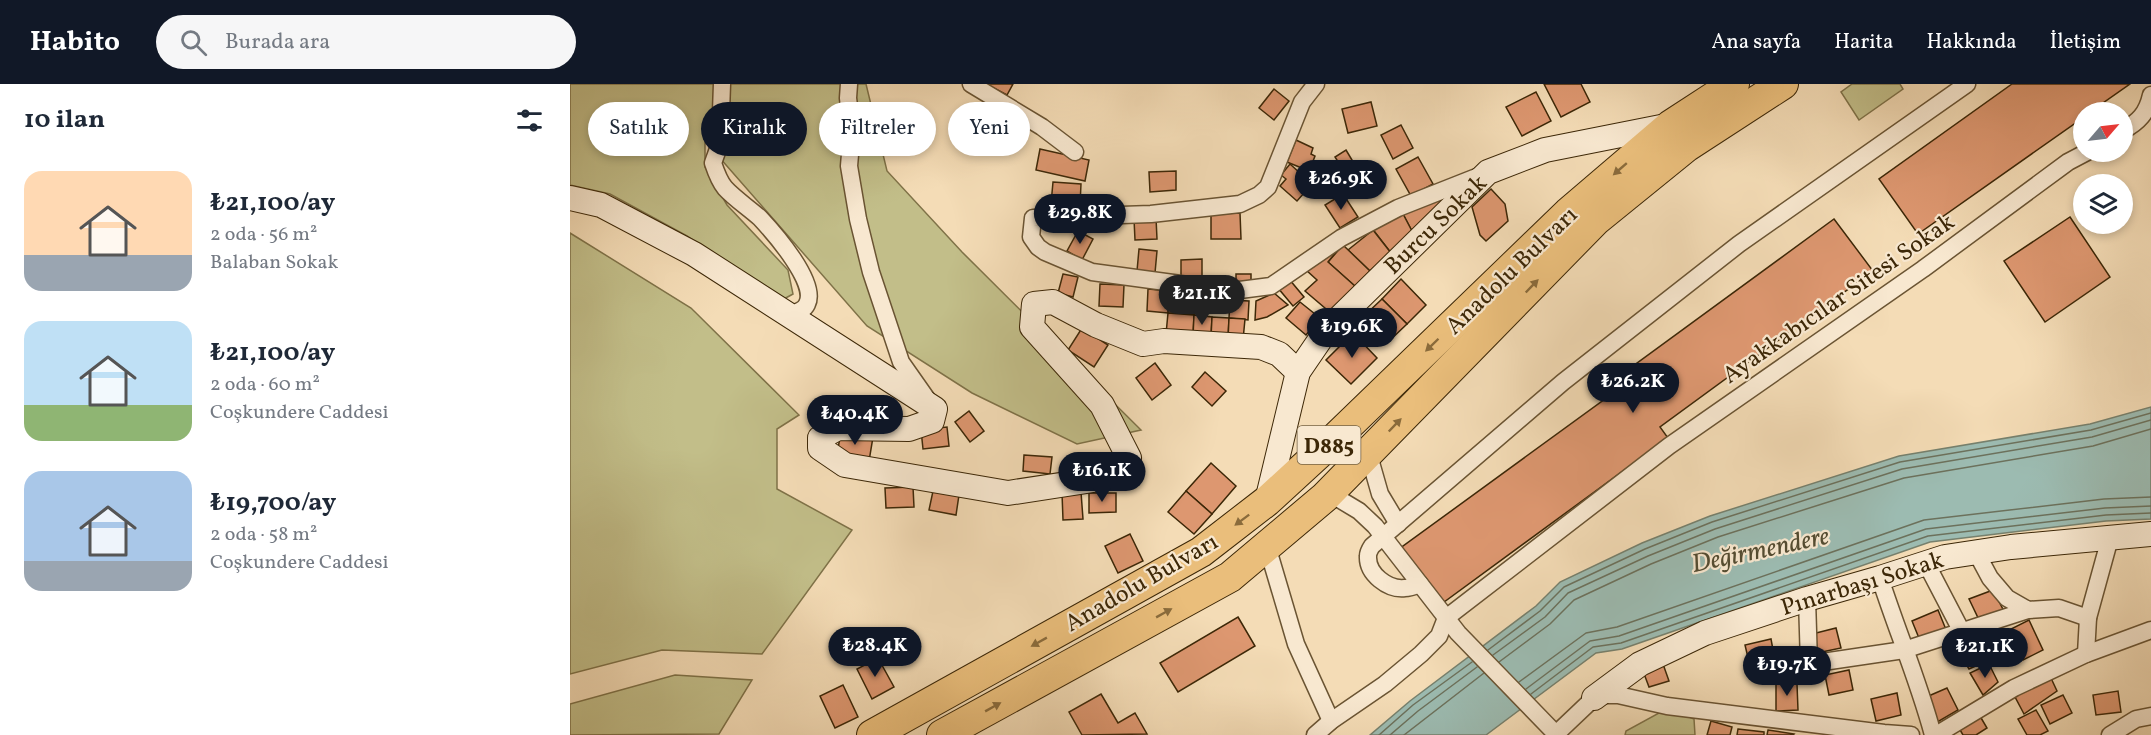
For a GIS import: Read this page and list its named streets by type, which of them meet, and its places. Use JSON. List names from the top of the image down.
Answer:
{
  "streets": {
    "highway": ["Anadolu Bulvarı", "D885"],
    "street": ["Burcu Sokak", "Ayakkabıcılar Sitesi Sokak", "Pınarbaşı Sokak"]
  },
  "crossings": [
    ["Burcu Sokak", "Anadolu Bulvarı"]
  ],
  "water": ["Değirmendere"],
  "north": "top right",
  "page": {
    "header": "Habito",
    "search": "Burada ara",
    "nav": [
      "Ana sayfa",
      "Harita",
      "Hakkında",
      "İletişim"
    ],
    "heading": "10 ilan",
    "chip": [
      "Satılık",
      "Kiralık",
      "Filtreler",
      "Yeni"
    ],
    "list": [
      {
        "name": "₺21,100/ay",
        "note": "2 oda · 56 m² · Balaban Sokak"
      },
      {
        "name": "₺21,100/ay",
        "note": "2 oda · 60 m² · Coşkundere Caddesi"
      },
      {
        "name": "₺19,700/ay",
        "note": "2 oda · 58 m² · Coşkundere Caddesi"
      }
    ],
    "price": [
      "₺26.9K",
      "₺29.8K",
      "₺21.1K",
      "₺19.6K",
      "₺26.2K",
      "₺40.4K",
      "₺16.1K",
      "₺28.4K",
      "₺21.1K",
      "₺19.7K"
    ]
  }
}
